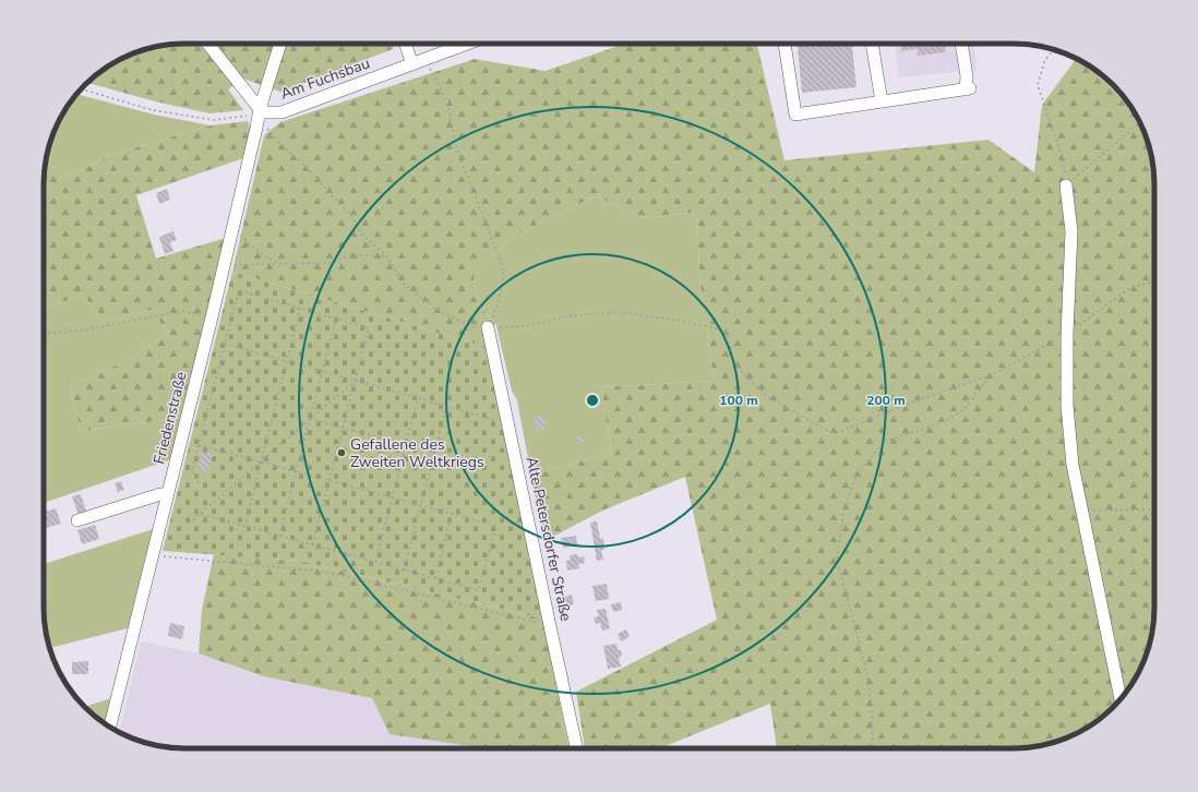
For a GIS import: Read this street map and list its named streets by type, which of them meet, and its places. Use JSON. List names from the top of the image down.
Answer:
{
  "streets": {
    "street": ["Am Fuchsbau", "Friedenstraße", "Alte Petersdorfer Straße"]
  },
  "crossings": [
    ["Am Fuchsbau", "Friedenstraße"]
  ],
  "places": ["Gefallene des Zweiten Weltkriegs"],
  "rings": ["100 m", "200 m"]
}
